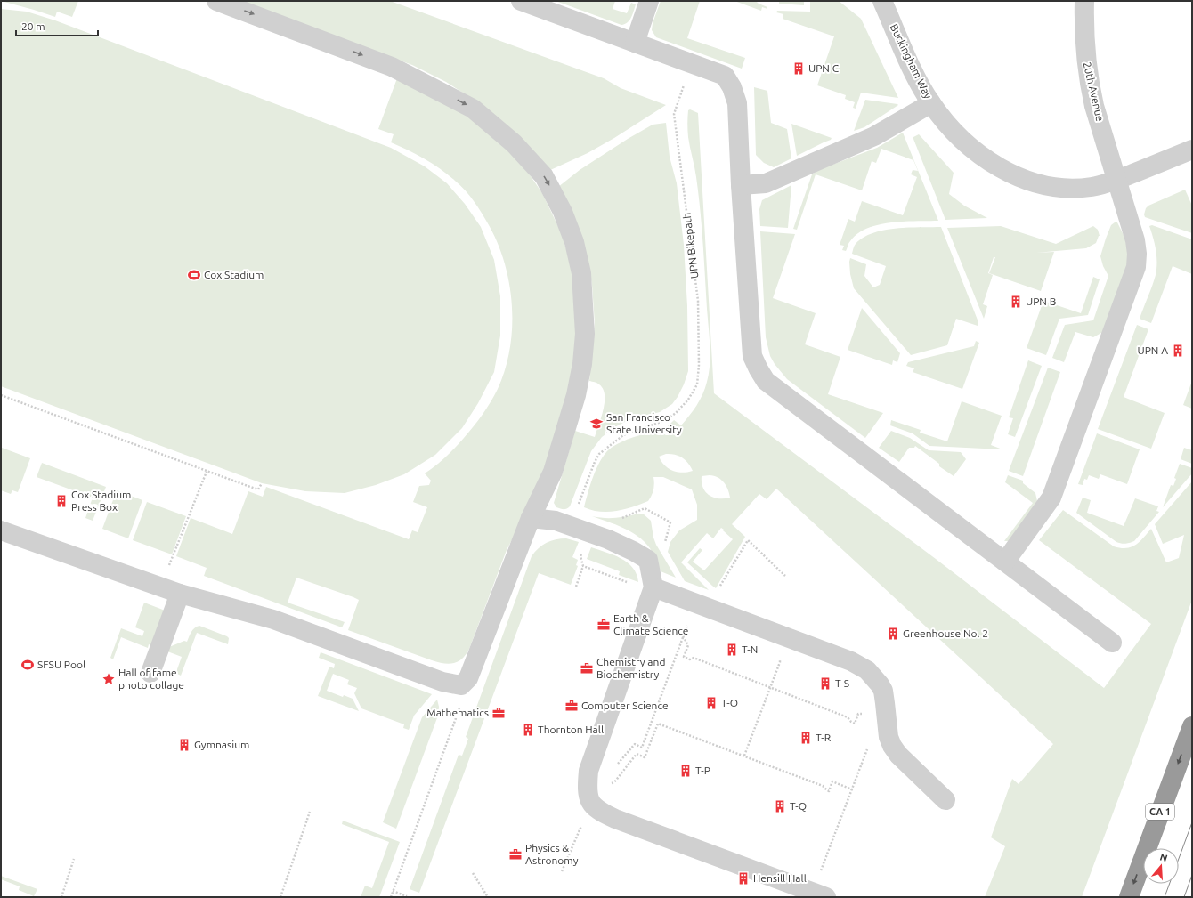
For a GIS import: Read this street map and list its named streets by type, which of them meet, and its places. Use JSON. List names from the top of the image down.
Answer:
{
  "streets": {
    "highway": ["CA 1"],
    "street": ["Buckingham Way", "20th Avenue"],
    "path": ["UPN Bikepath"]
  },
  "crossings": [
    ["Buckingham Way", "20th Avenue"]
  ],
  "places": {
    "building": [
      "UPN C",
      "UPN B",
      "UPN A",
      "Cox Stadium Press Box",
      "Greenhouse No. 2",
      "T-N",
      "T-S",
      "T-O",
      "Thornton Hall",
      "T-R",
      "Gymnasium",
      "T-P",
      "T-Q",
      "Hensill Hall"
    ],
    "sports": ["Cox Stadium", "SFSU Pool"],
    "school or university": ["San Francisco State University"],
    "office": [
      "Earth & Climate Science",
      "Chemistry and Biochemistry",
      "Computer Science",
      "Mathematics",
      "Physics & Astronomy"
    ],
    "place": ["Hall of fame photo collage"]
  },
  "scale_bar": "20 m",
  "north": "top"
}
